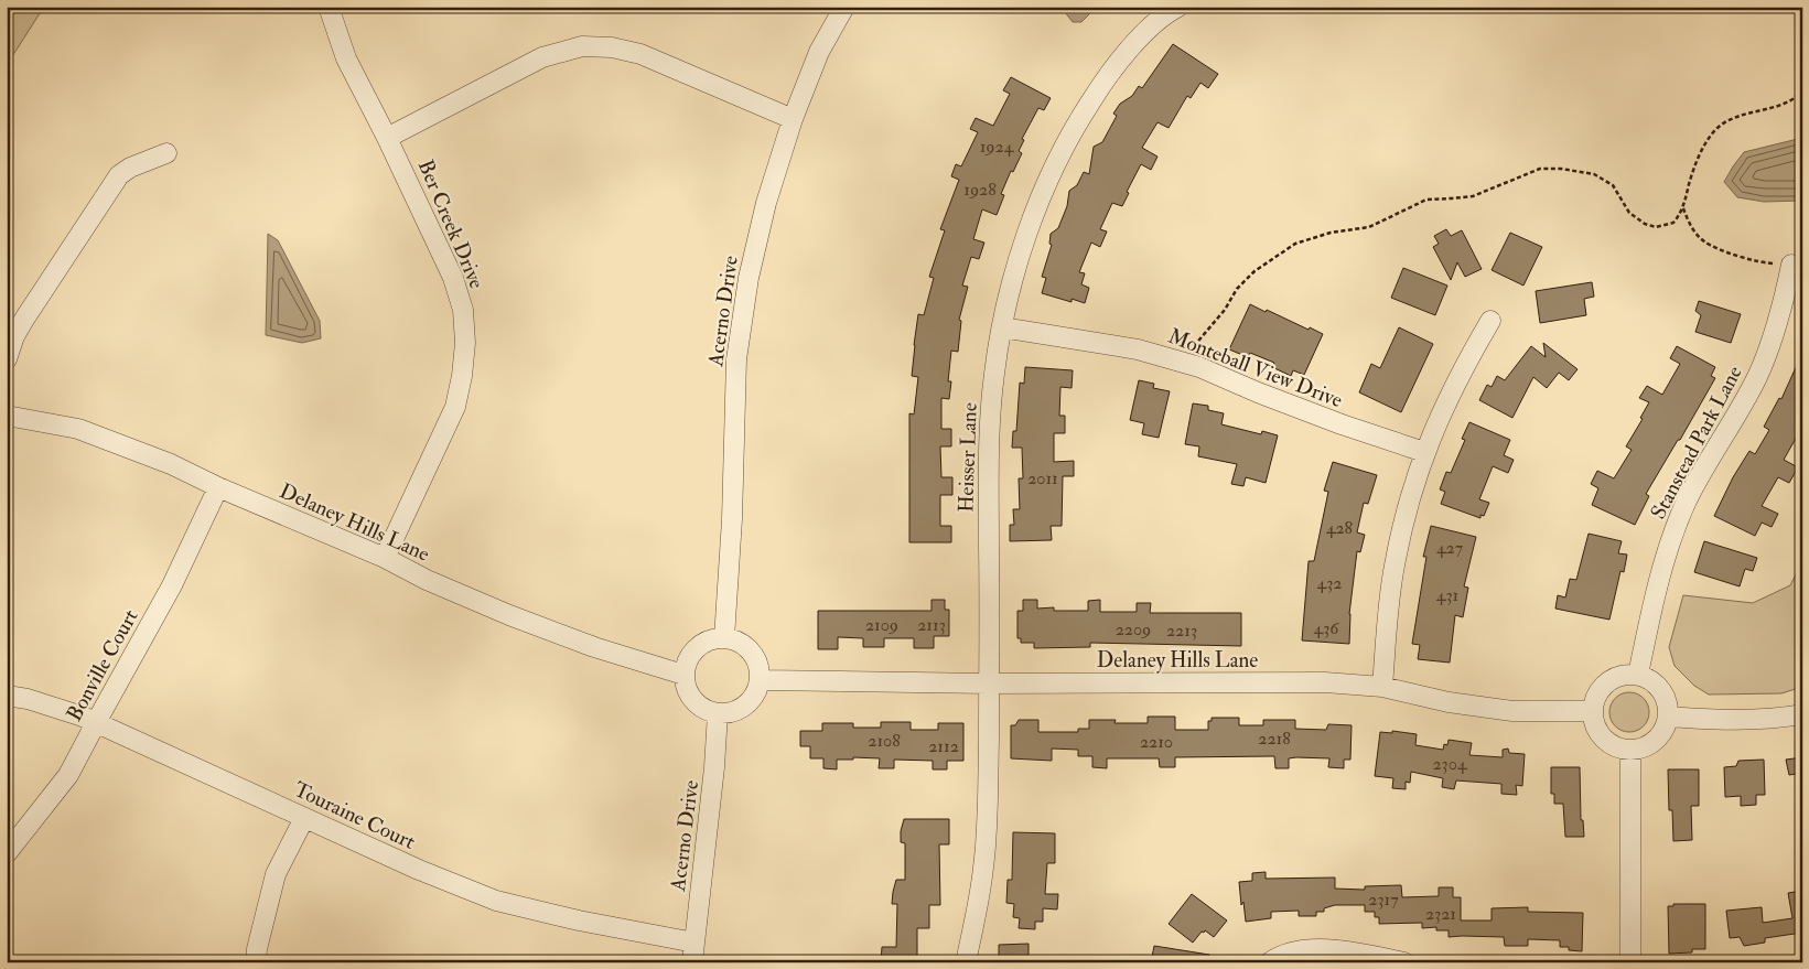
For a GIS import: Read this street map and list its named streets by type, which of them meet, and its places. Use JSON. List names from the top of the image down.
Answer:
{
  "streets": {
    "street": [
      "Ber Creek Drive",
      "Acerno Drive",
      "Monteball View Drive",
      "Stanstead Park Lane",
      "Heisser Lane",
      "Delaney Hills Lane",
      "Bonville Court",
      "Touraine Court"
    ]
  },
  "crossings": [
    ["Ber Creek Drive", "Delaney Hills Lane"],
    ["Acerno Drive", "Delaney Hills Lane"],
    ["Acerno Drive", "Touraine Court"],
    ["Monteball View Drive", "Heisser Lane"],
    ["Stanstead Park Lane", "Delaney Hills Lane"],
    ["Heisser Lane", "Delaney Hills Lane"],
    ["Delaney Hills Lane", "Bonville Court"],
    ["Bonville Court", "Touraine Court"]
  ],
  "house_numbers": [
    "1924",
    "1928",
    "2011",
    "428",
    "427",
    "432",
    "431",
    "2109",
    "2113",
    "436",
    "2209",
    "2213",
    "2218",
    "2108",
    "2210",
    "2112",
    "2304",
    "2317",
    "2321"
  ]
}
